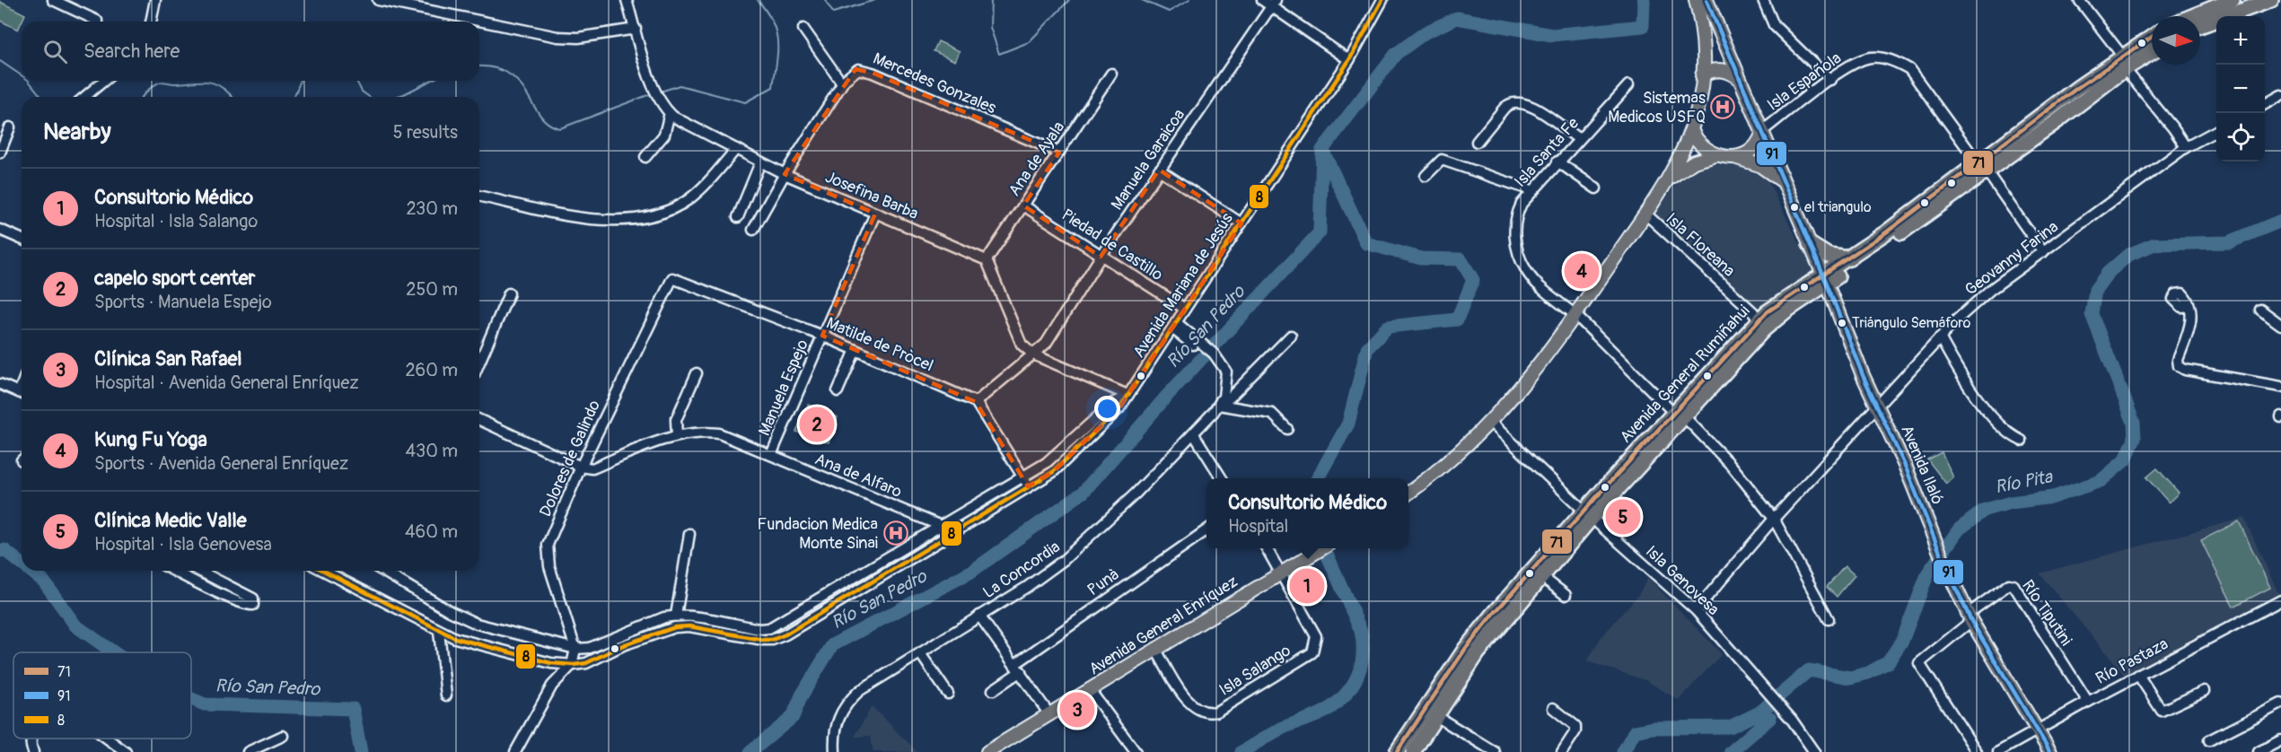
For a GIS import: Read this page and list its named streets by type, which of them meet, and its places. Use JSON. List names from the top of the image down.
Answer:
{
  "streets": {
    "highway": ["Avenida General Rumiñahui"],
    "main road": ["Avenida Ilaló", "Avenida General Enríquez"],
    "street": [
      "Isla Española",
      "Mercedes Gonzales",
      "Isla Santa Fe",
      "Ana de Ayala",
      "Manuela Garaicoa",
      "Josefina Barba",
      "Piedad de Castillo",
      "Isla Floreana",
      "Geovanny Farina",
      "Avenida Mariana de Jesús",
      "Matilde de Pròcel",
      "Manuela Espejo",
      "Dolores de Galindo",
      "Ana de Alfaro",
      "La Concordia",
      "Isla Genovesa",
      "Punà",
      "Río Tiputini",
      "Río Pastaza",
      "Isla Salango"
    ]
  },
  "crossings": [
    ["Isla Española", "Geovanny Farina"],
    ["Isla Española", "Avenida General Rumiñahui"],
    ["Isla Española", "Avenida Ilaló"],
    ["Mercedes Gonzales", "Ana de Ayala"],
    ["Mercedes Gonzales", "Josefina Barba"],
    ["Ana de Ayala", "Josefina Barba"],
    ["Ana de Ayala", "Piedad de Castillo"],
    ["Manuela Garaicoa", "Piedad de Castillo"],
    ["Manuela Garaicoa", "Matilde de Pròcel"],
    ["Josefina Barba", "Manuela Espejo"],
    ["Piedad de Castillo", "Avenida Mariana de Jesús"],
    ["Isla Floreana", "Avenida General Rumiñahui"],
    ["Geovanny Farina", "Avenida Ilaló"],
    ["Geovanny Farina", "Isla Genovesa"],
    ["Avenida Mariana de Jesús", "Ana de Alfaro"],
    ["Avenida Mariana de Jesús", "La Concordia"],
    ["Matilde de Pròcel", "Manuela Espejo"],
    ["Matilde de Pròcel", "Dolores de Galindo"],
    ["Avenida General Rumiñahui", "Avenida Ilaló"],
    ["Avenida General Rumiñahui", "Isla Genovesa"],
    ["Manuela Espejo", "Ana de Alfaro"],
    ["Dolores de Galindo", "Ana de Alfaro"],
    ["Avenida Ilaló", "Río Tiputini"],
    ["Avenida Ilaló", "Río Pastaza"],
    ["Río Tiputini", "Río Pastaza"],
    ["Avenida General Enríquez", "Isla Salango"]
  ],
  "water": ["Río San Pedro", "Río Pita"],
  "places": {
    "hospital": ["Sistemas Medicos USFQ", "Fundacion Medica Monte Sinai"],
    "other": ["el triangulo", "Triángulo Semáforo"]
  },
  "lines": ["transit line 91", "transit line 8", "transit line 71"],
  "legend": ["71", "91", "8"],
  "north": "right",
  "page": {
    "map_buttons": ["+", "−"],
    "search": "Search here",
    "heading": ["Nearby", "5 results"],
    "list": [
      {
        "mark": "1",
        "name": "Consultorio Médico",
        "note": "Hospital · Isla Salango",
        "value": "230 m"
      },
      {
        "mark": "2",
        "name": "capelo sport center",
        "note": "Sports · Manuela Espejo",
        "value": "250 m"
      },
      {
        "mark": "3",
        "name": "Clínica San Rafael",
        "note": "Hospital · Avenida General Enríquez",
        "value": "260 m"
      },
      {
        "mark": "4",
        "name": "Kung Fu Yoga",
        "note": "Sports · Avenida General Enríquez",
        "value": "430 m"
      },
      {
        "mark": "5",
        "name": "Clínica Medic Valle",
        "note": "Hospital · Isla Genovesa",
        "value": "460 m"
      }
    ],
    "pins": [
      "4",
      "2",
      "5",
      "1",
      "3"
    ],
    "popup": ["Consultorio Médico", "Hospital"]
  }
}
